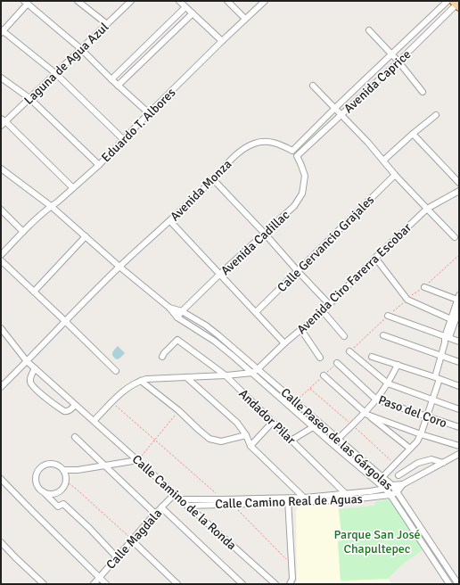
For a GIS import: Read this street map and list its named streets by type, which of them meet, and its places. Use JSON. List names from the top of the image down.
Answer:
{
  "streets": {
    "street": [
      "Laguna de Agua Azul",
      "Avenida Caprice",
      "Eduardo T. Albores",
      "Avenida Monza",
      "Avenida Cadillac",
      "Calle Gervancio Grajales",
      "Avenida Ciro Farerra Escobar",
      "Paso del Coro",
      "Andador Pilar",
      "Calle Paseo de las Gárgolas",
      "Calle Camino Real de Aguas",
      "Calle Camino de la Ronda",
      "Calle Magdala"
    ]
  },
  "crossings": [
    ["Avenida Caprice", "Avenida Monza"],
    ["Avenida Caprice", "Avenida Cadillac"],
    ["Avenida Monza", "Calle Camino de la Ronda"],
    ["Avenida Cadillac", "Calle Paseo de las Gárgolas"],
    ["Avenida Ciro Farerra Escobar", "Calle Paseo de las Gárgolas"],
    ["Andador Pilar", "Calle Camino Real de Aguas"],
    ["Calle Paseo de las Gárgolas", "Calle Camino Real de Aguas"],
    ["Calle Camino Real de Aguas", "Calle Camino de la Ronda"],
    ["Calle Camino de la Ronda", "Calle Magdala"]
  ],
  "parks": ["Parque San José Chapultepec"]
}
